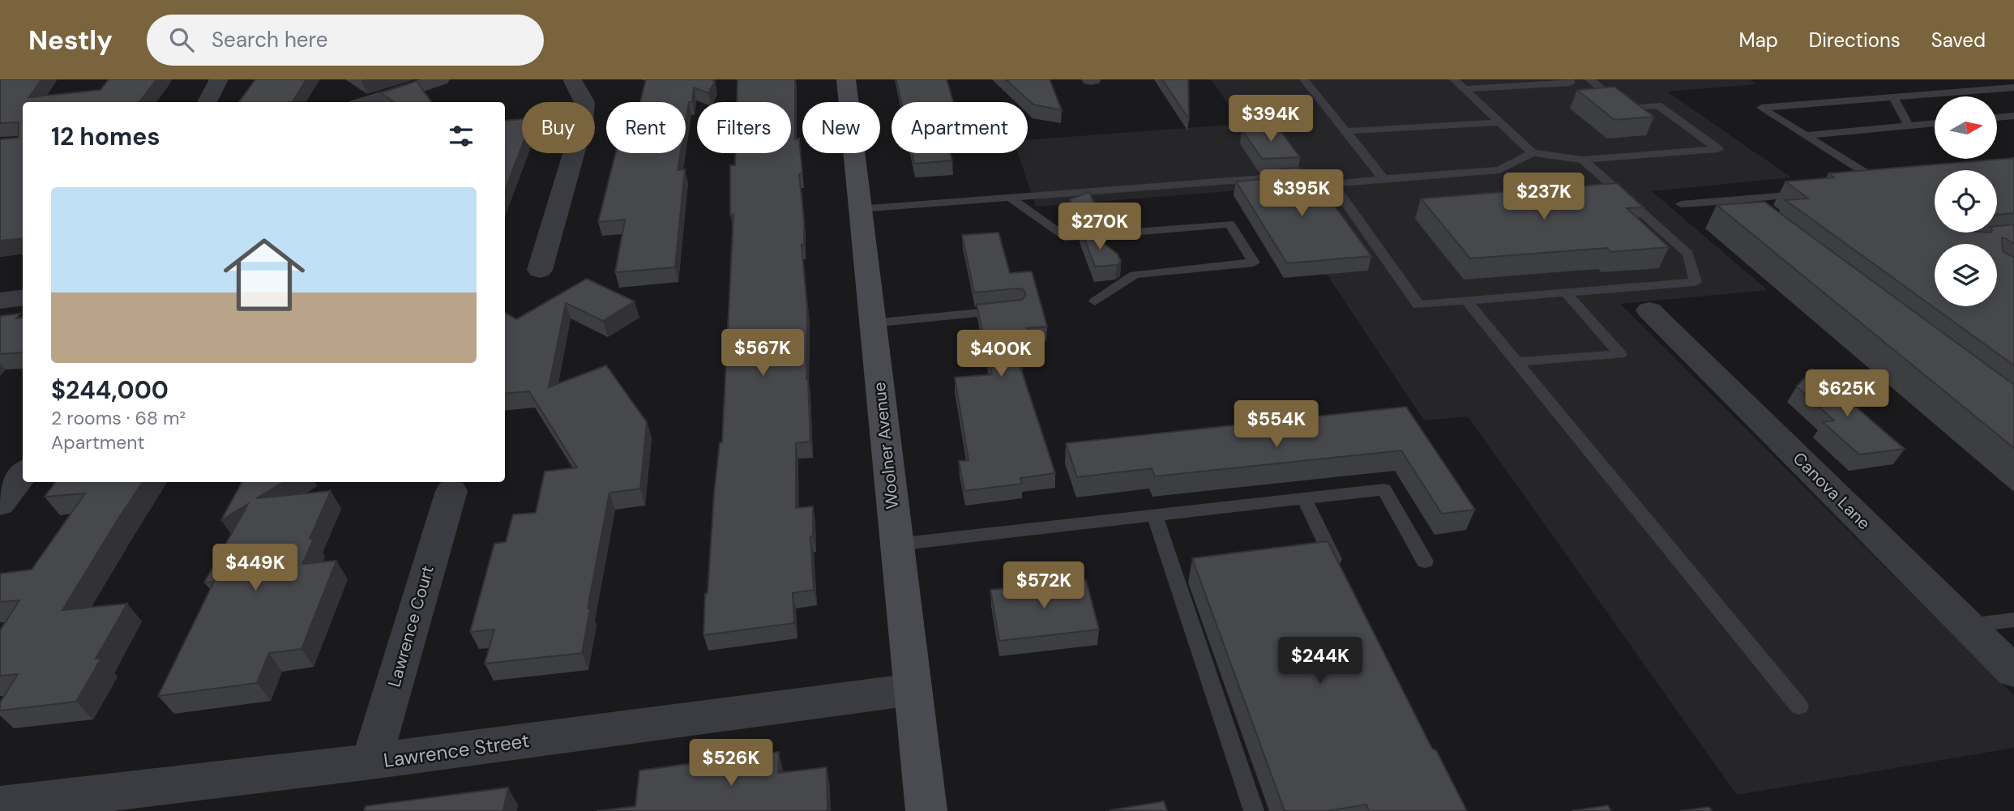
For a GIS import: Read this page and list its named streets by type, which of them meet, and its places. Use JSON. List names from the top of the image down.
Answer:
{
  "streets": {
    "street": [
      "Woolner Avenue",
      "Canova Lane",
      "Lawrence Court",
      "Lawrence Street"
    ]
  },
  "crossings": [
    ["Woolner Avenue", "Lawrence Street"],
    ["Lawrence Court", "Lawrence Street"]
  ],
  "north": "right",
  "page": {
    "header": "Nestly",
    "search": "Search here",
    "nav": ["Map", "Directions", "Saved"],
    "price": [
      "$394K",
      "$395K",
      "$237K",
      "$270K",
      "$567K",
      "$400K",
      "$625K",
      "$554K",
      "$449K",
      "$572K",
      "$244K",
      "$526K"
    ],
    "chip": [
      "Buy",
      "Rent",
      "Filters",
      "New",
      "Apartment"
    ],
    "heading": "12 homes",
    "list": [
      {
        "name": "$244,000",
        "note": "2 rooms · 68 m² · Apartment"
      }
    ]
  }
}
